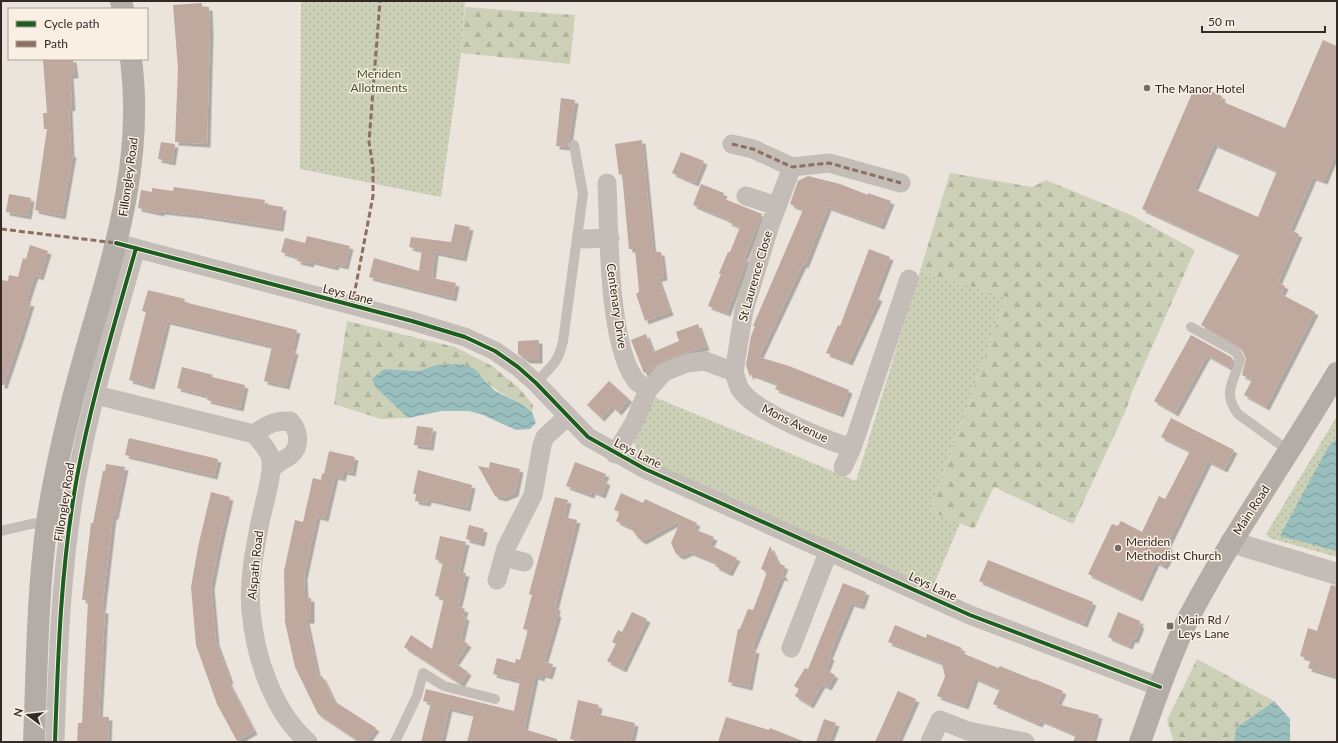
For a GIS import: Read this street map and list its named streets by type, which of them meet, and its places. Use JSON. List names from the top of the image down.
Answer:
{
  "streets": {
    "main road": ["Fillongley Road", "Main Road"],
    "street": [
      "St Laurence Close",
      "Leys Lane",
      "Centenary Drive",
      "Mons Avenue",
      "Alspath Road"
    ]
  },
  "crossings": [
    ["Fillongley Road", "Leys Lane"],
    ["St Laurence Close", "Mons Avenue"],
    ["Leys Lane", "Main Road"]
  ],
  "parks": ["Meriden Allotments"],
  "places": {
    "other": ["The Manor Hotel", "Meriden Methodist Church"],
    "transit": ["Main Rd / Leys Lane"]
  },
  "legend": ["Cycle path", "Path"],
  "scale_bar": "50 m",
  "north": "left"
}
